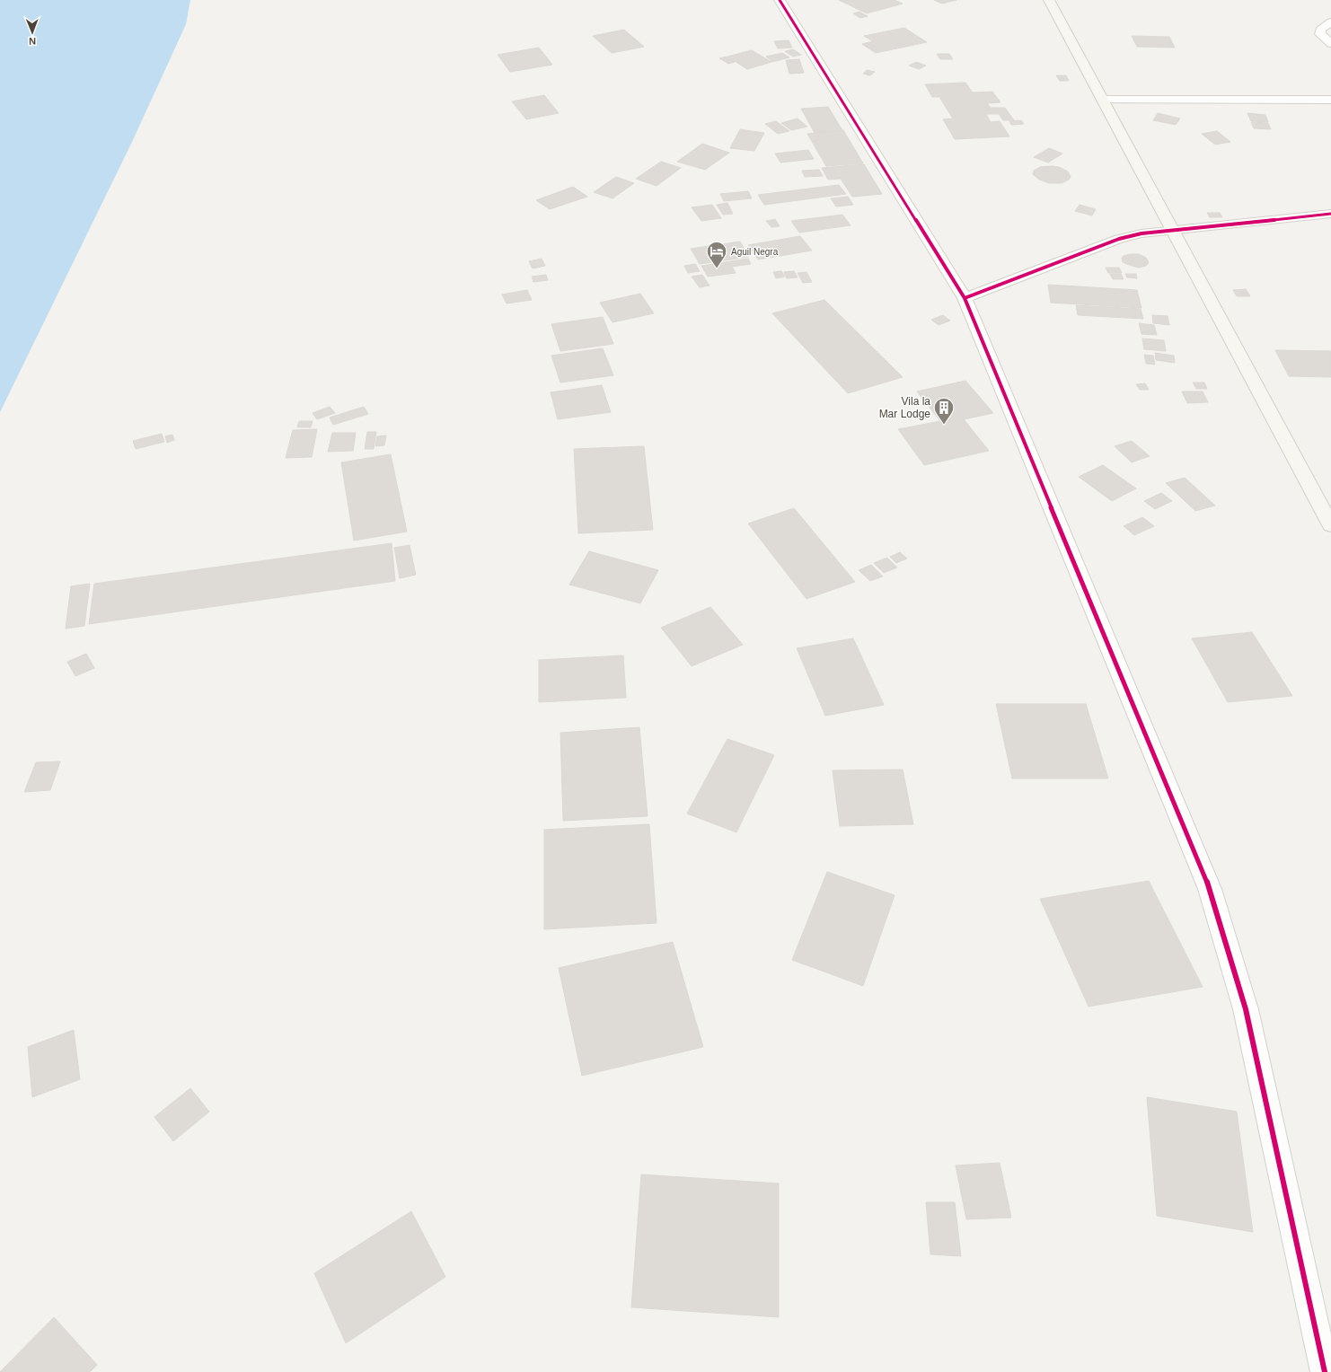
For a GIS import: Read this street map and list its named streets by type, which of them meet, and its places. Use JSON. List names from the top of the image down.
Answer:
{
  "places": {
    "hotel": ["Aguil Negra"],
    "building": ["Vila la Mar Lodge"]
  },
  "north": "bottom"
}
